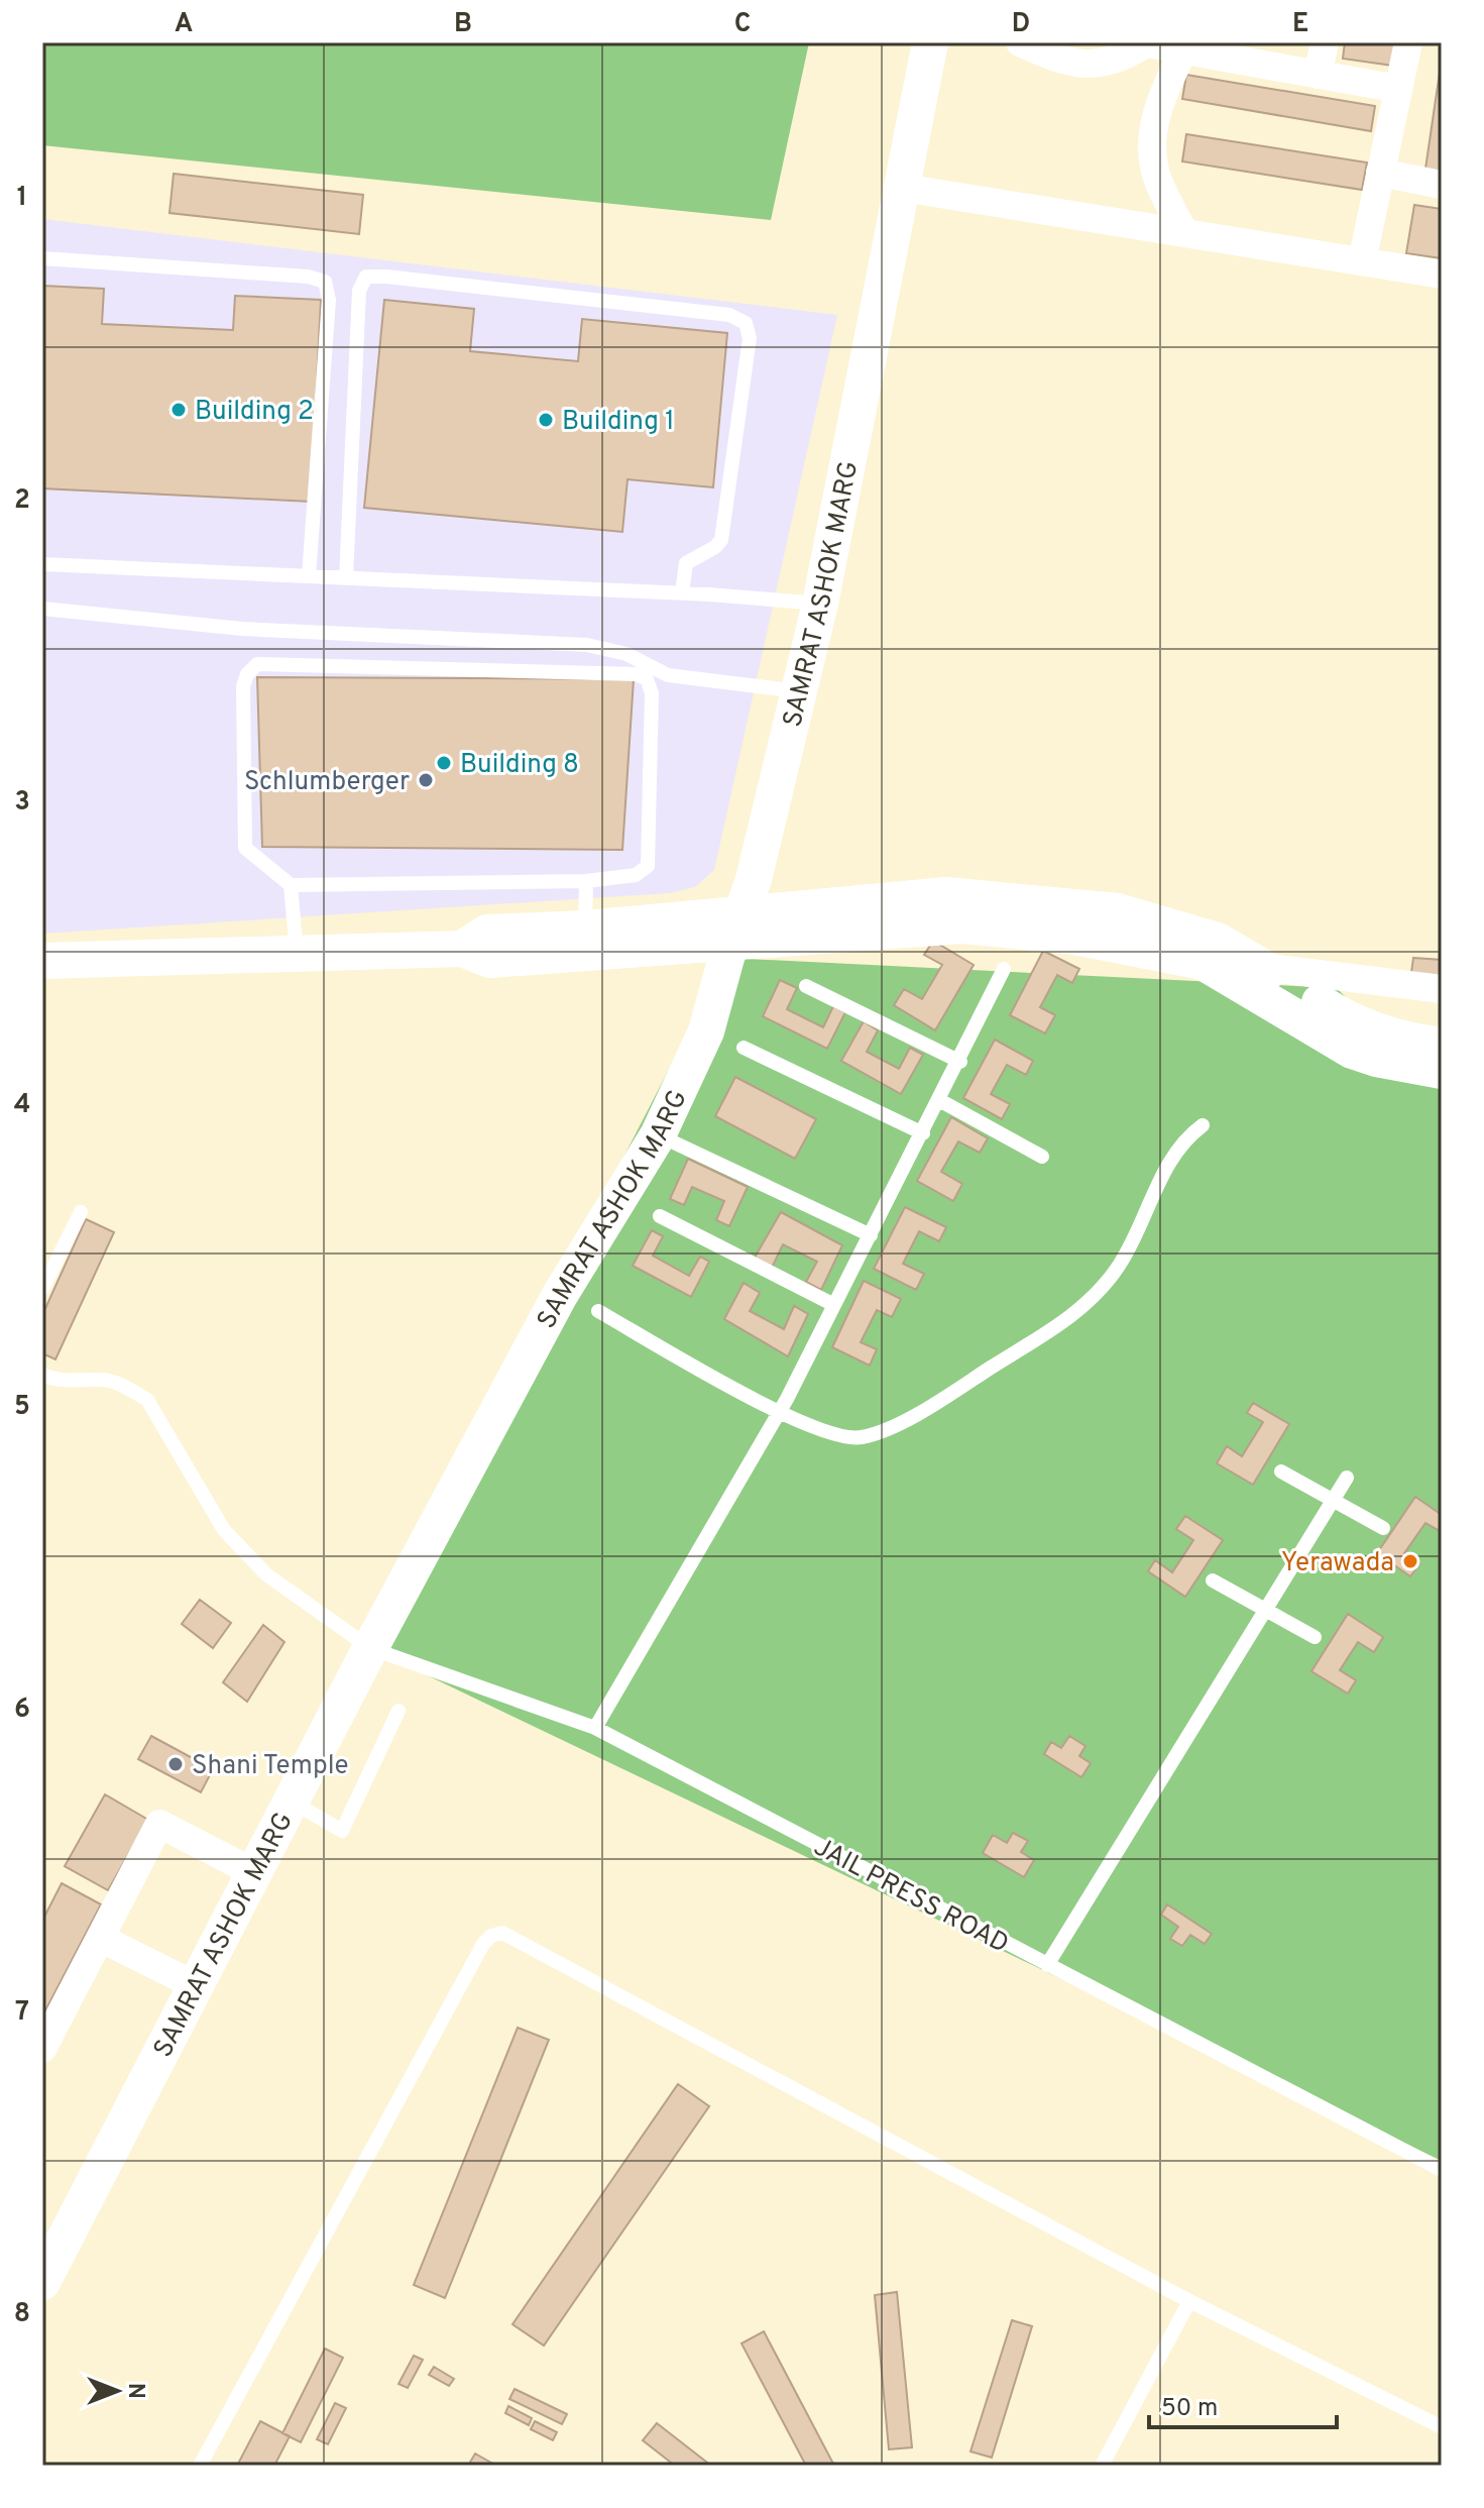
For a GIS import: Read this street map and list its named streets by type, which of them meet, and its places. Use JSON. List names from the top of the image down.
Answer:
{
  "streets": {
    "street": ["SAMRAT ASHOK MARG"],
    "lane": ["JAIL PRESS ROAD"]
  },
  "crossings": [
    ["SAMRAT ASHOK MARG", "JAIL PRESS ROAD"]
  ],
  "places": [
    "Building 2",
    "Building 1",
    "Building 8",
    "Schlumberger",
    "Yerawada",
    "Shani Temple"
  ],
  "scale_bar": "50 m",
  "north": "right",
  "grid": {
    "columns": [
      "A",
      "B",
      "C",
      "D",
      "E"
    ],
    "rows": [
      "1",
      "2",
      "3",
      "4",
      "5",
      "6",
      "7",
      "8"
    ]
  }
}
